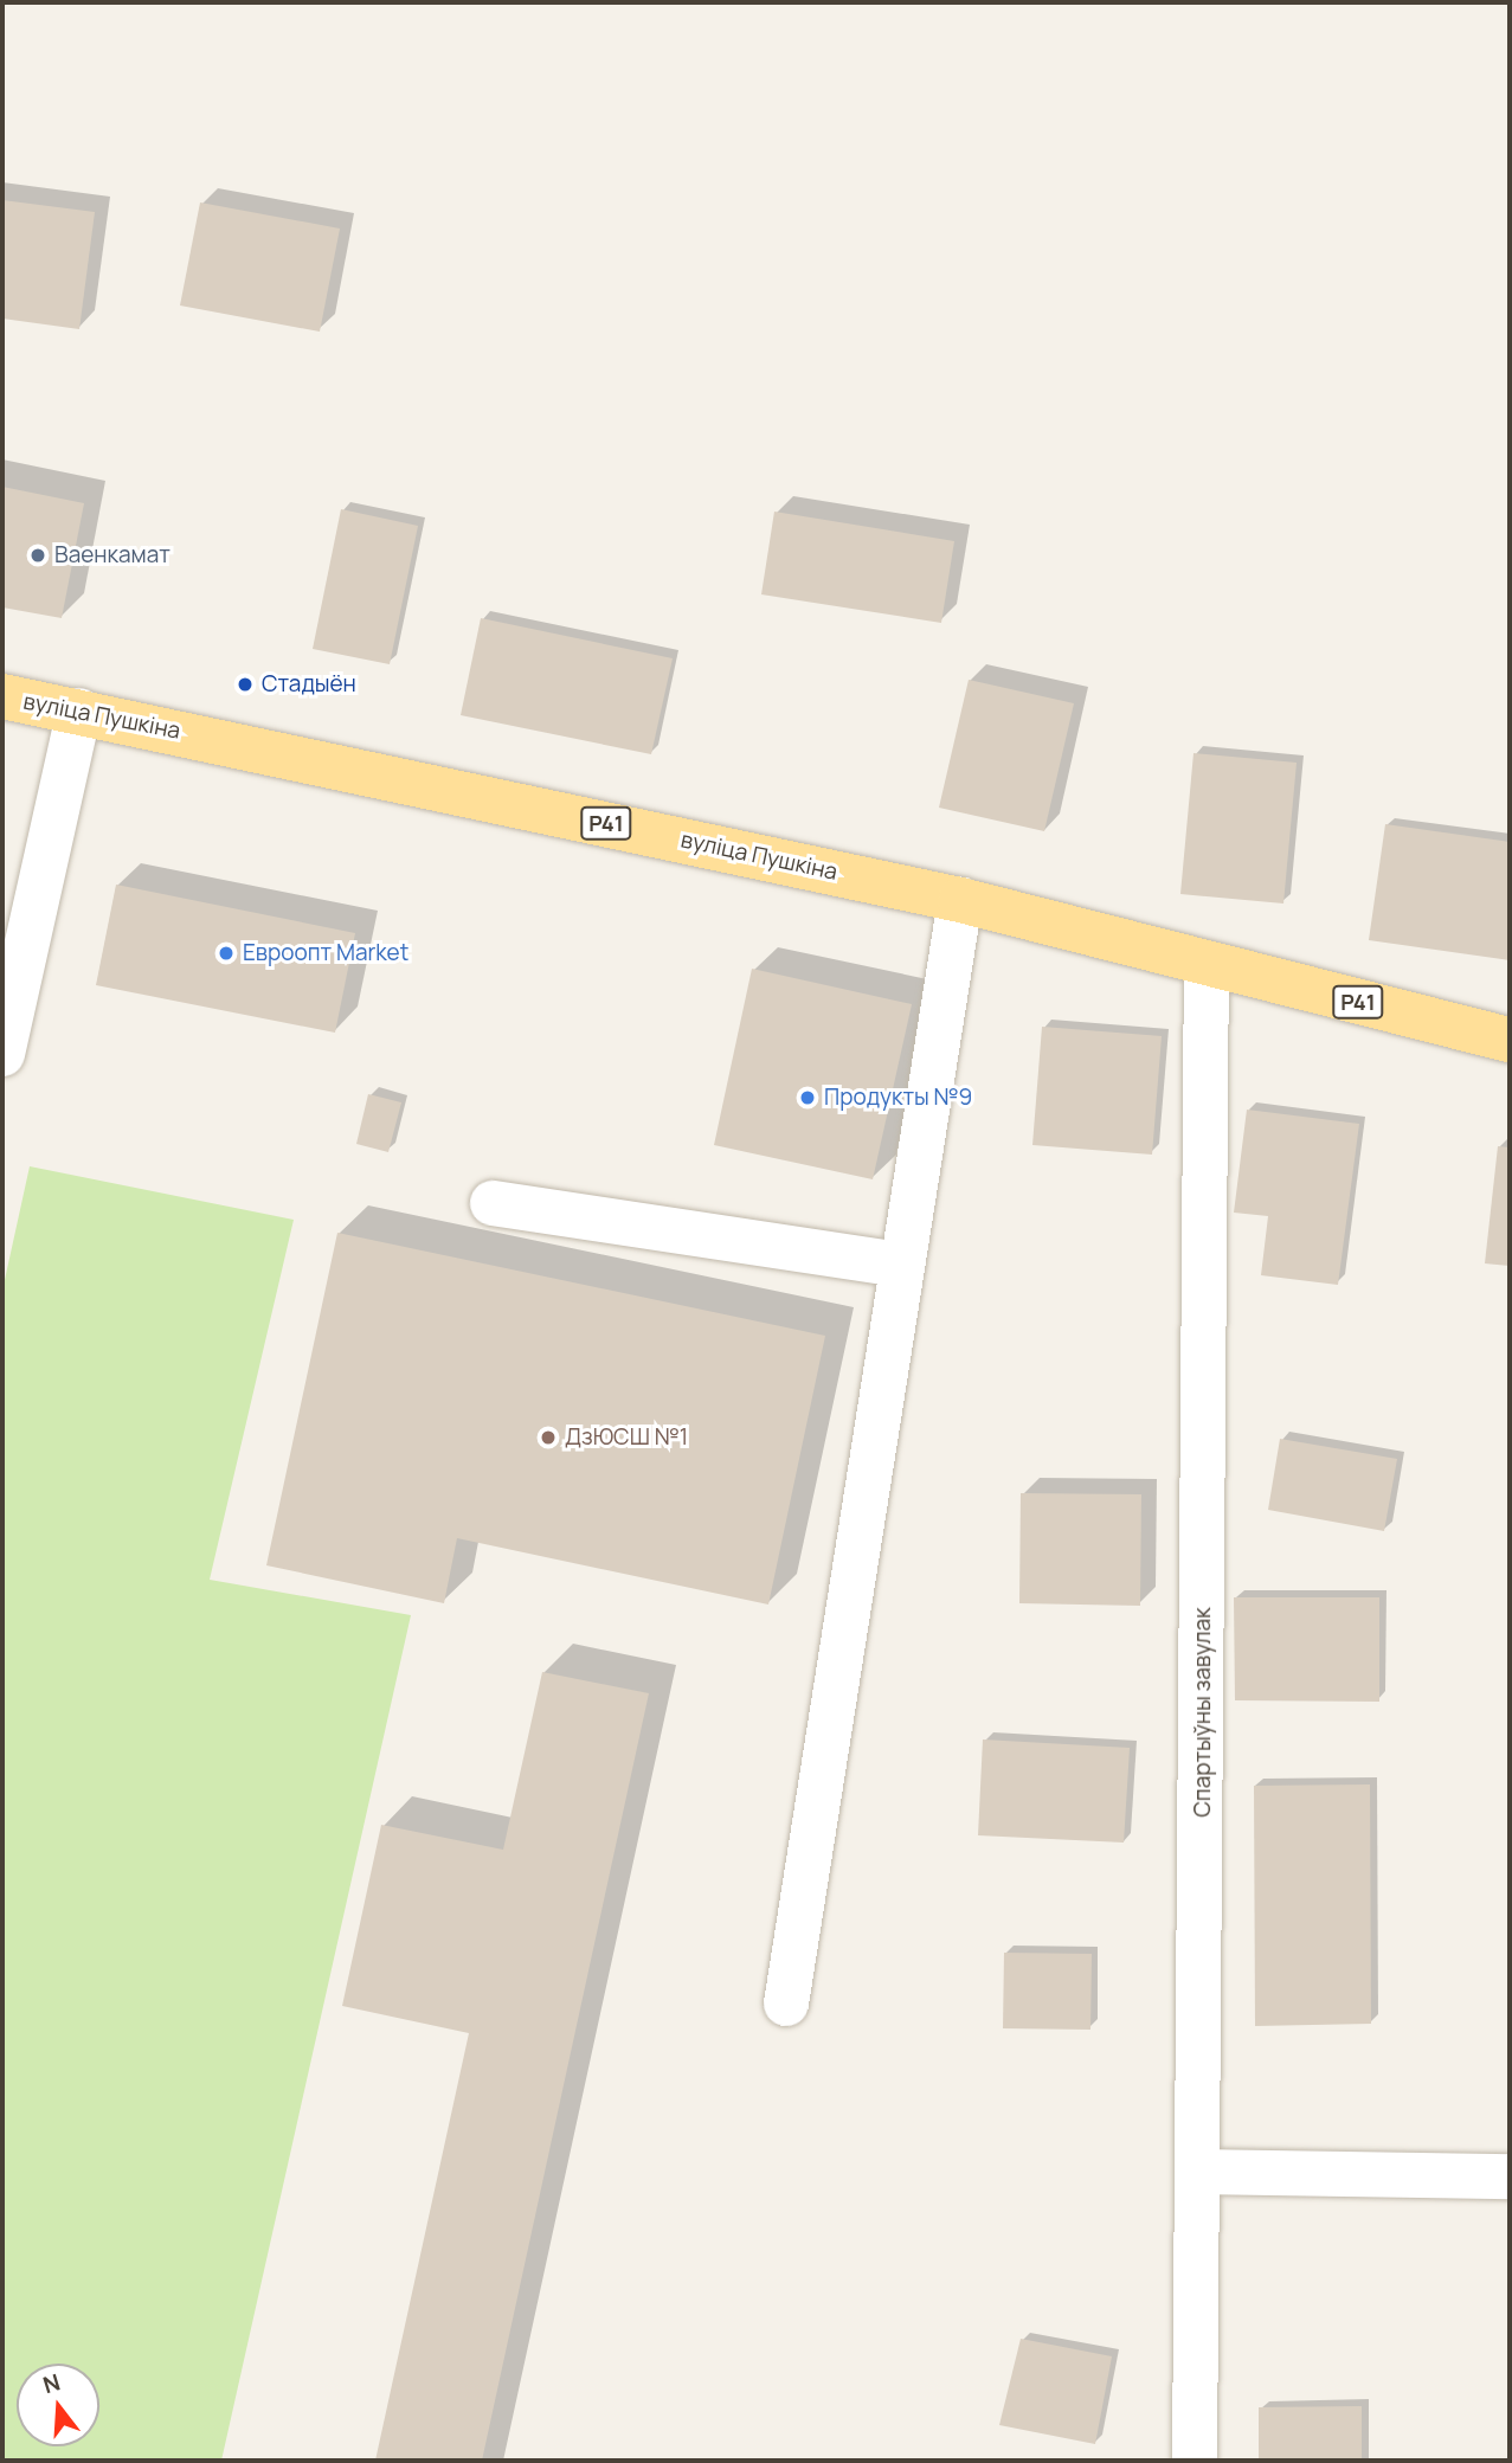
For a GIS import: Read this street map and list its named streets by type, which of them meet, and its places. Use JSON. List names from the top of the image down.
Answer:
{
  "streets": {
    "main road": ["вуліца Пушкіна", "Р41"],
    "street": ["Спартыўны завулак"]
  },
  "crossings": [
    ["вуліца Пушкіна", "Спартыўны завулак"]
  ],
  "places": [
    "Ваенкамат",
    "Стадыён",
    "Евроопт Market",
    "Продукты №9",
    "ДзЮСШ №1"
  ],
  "north": "top"
}
